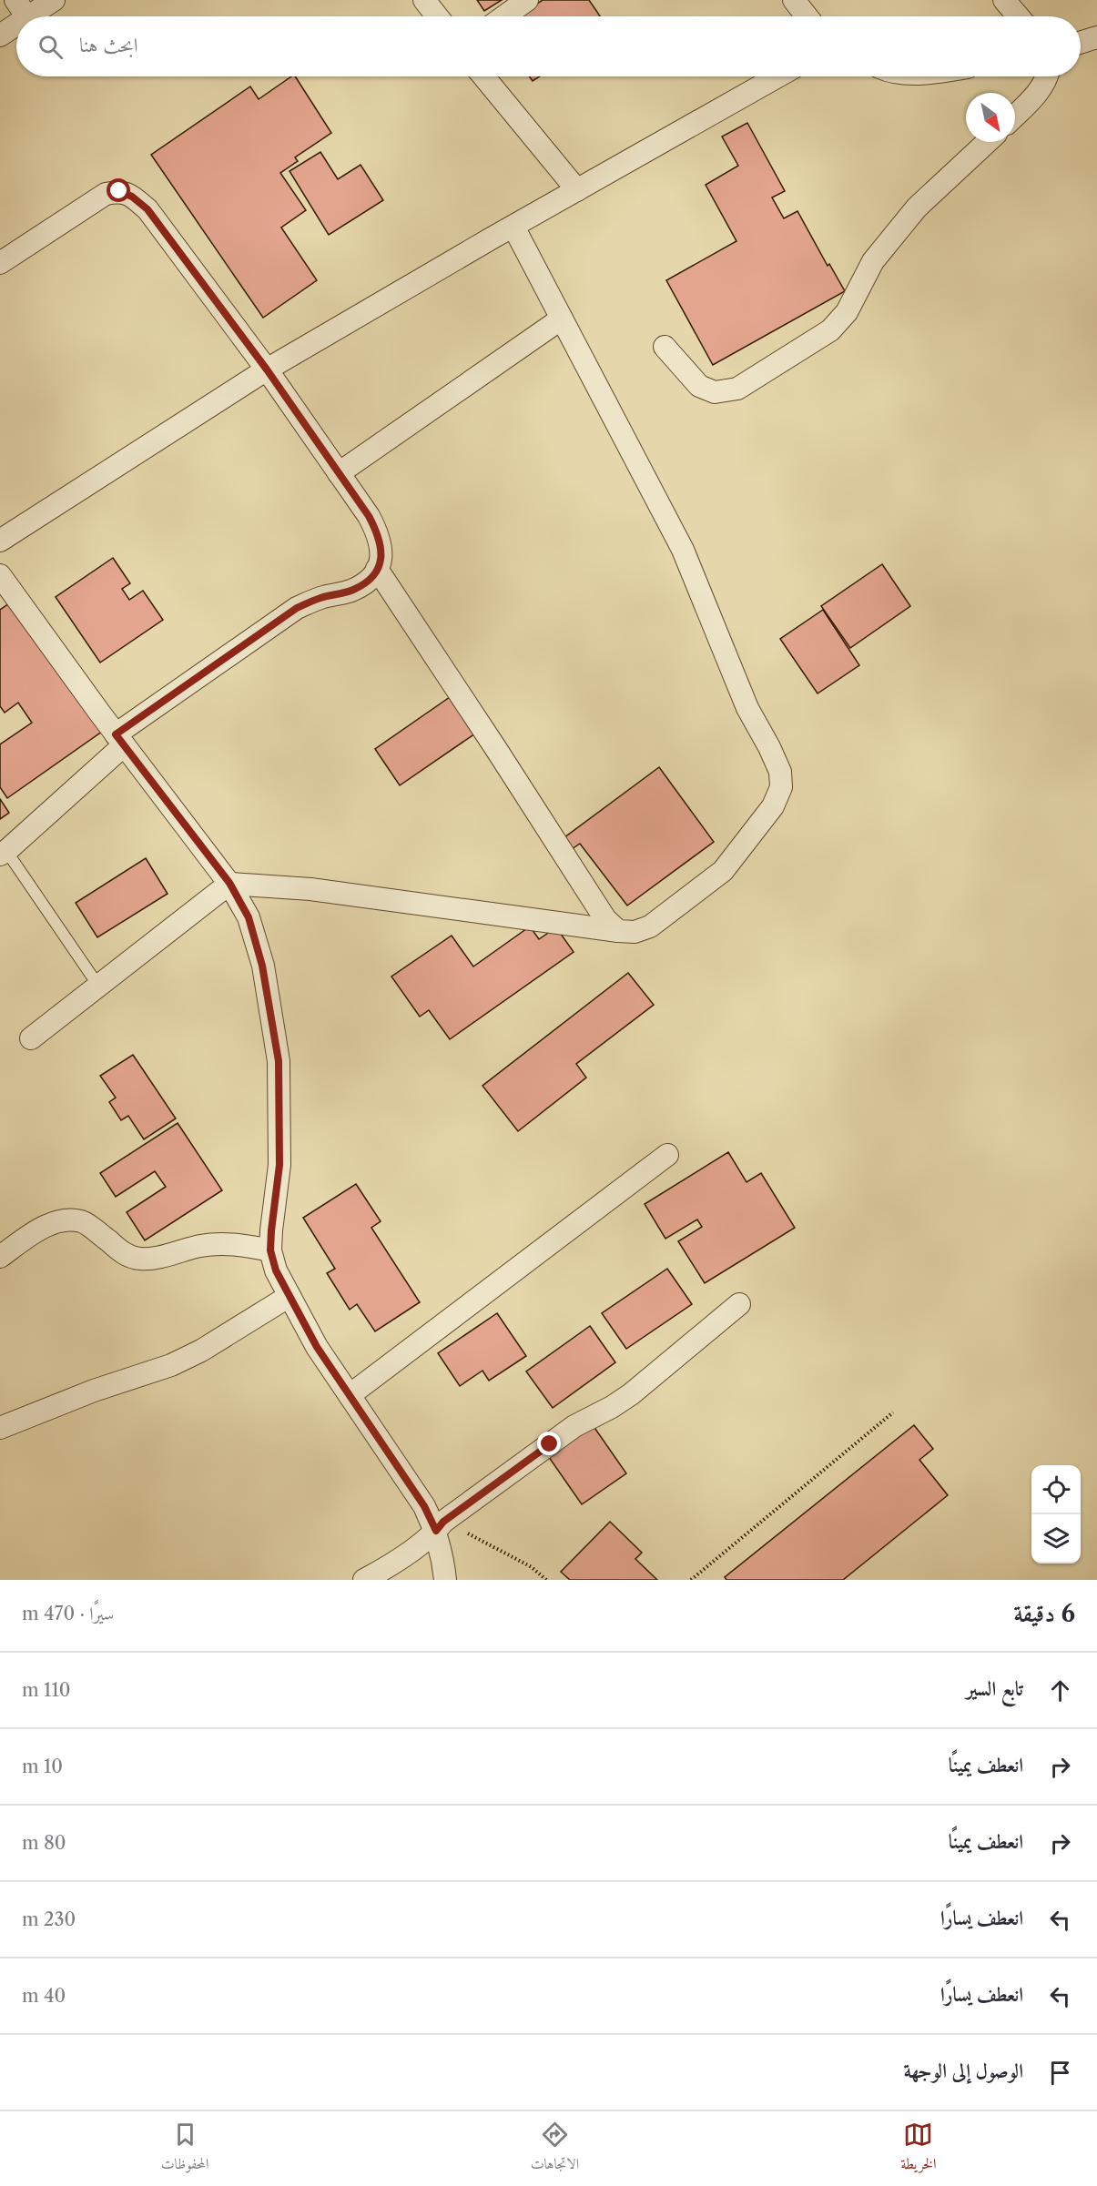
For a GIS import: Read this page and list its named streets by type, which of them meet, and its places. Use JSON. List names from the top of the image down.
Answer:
{
  "north": "bottom right",
  "page": {
    "search": "ابحث هنا",
    "heading": ["6 دقيقة", "سيرًا · 470 m"],
    "list": [
      ["تابع السير", "110 m"],
      ["انعطف يمينًا", "10 m"],
      ["انعطف يمينًا", "80 m"],
      ["انعطف يسارًا", "230 m"],
      ["انعطف يسارًا", "40 m"],
      "الوصول إلى الوجهة"
    ],
    "nav": ["الخريطة", "الاتجاهات", "المحفوظات"]
  }
}
